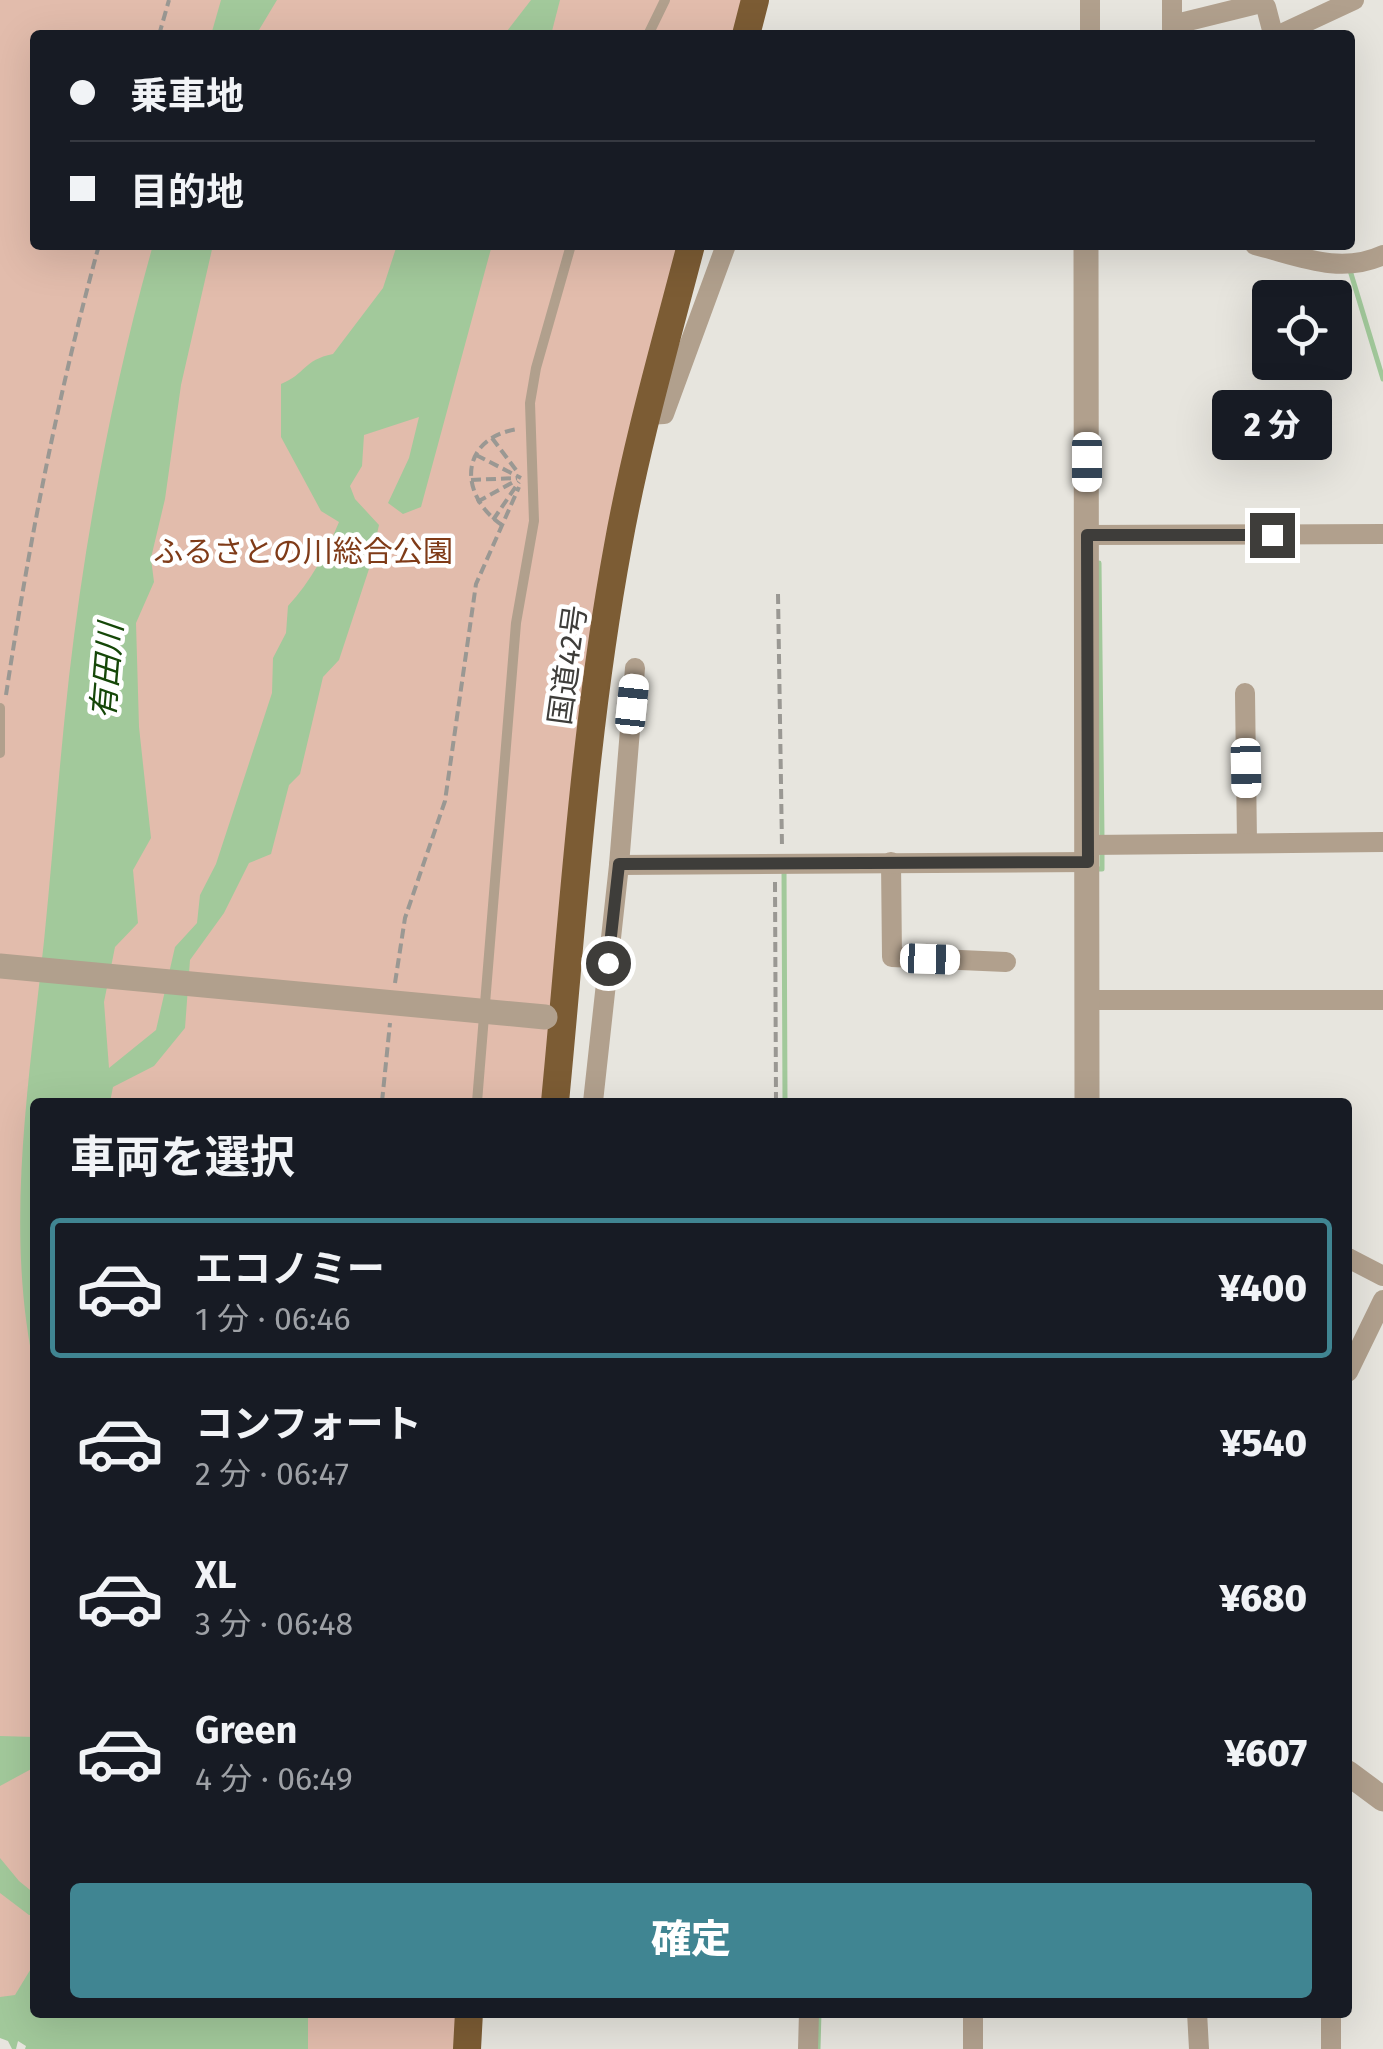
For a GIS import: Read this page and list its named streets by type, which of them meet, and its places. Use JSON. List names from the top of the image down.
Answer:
{
  "streets": {
    "highway": ["国道42号"]
  },
  "water": ["有田川"],
  "parks": ["ふるさとの川総合公園"],
  "page": {
    "banner": ["乗車地", "目的地"],
    "bubble": "2 分",
    "heading": "車両を選択",
    "list": [
      {
        "name": "エコノミー",
        "note": "1 分 · 06:46",
        "value": "¥400"
      },
      {
        "name": "コンフォート",
        "note": "2 分 · 06:47",
        "value": "¥540"
      },
      {
        "name": "XL",
        "note": "3 分 · 06:48",
        "value": "¥680"
      },
      {
        "name": "Green",
        "note": "4 分 · 06:49",
        "value": "¥607"
      }
    ],
    "buttons": "確定"
  }
}
